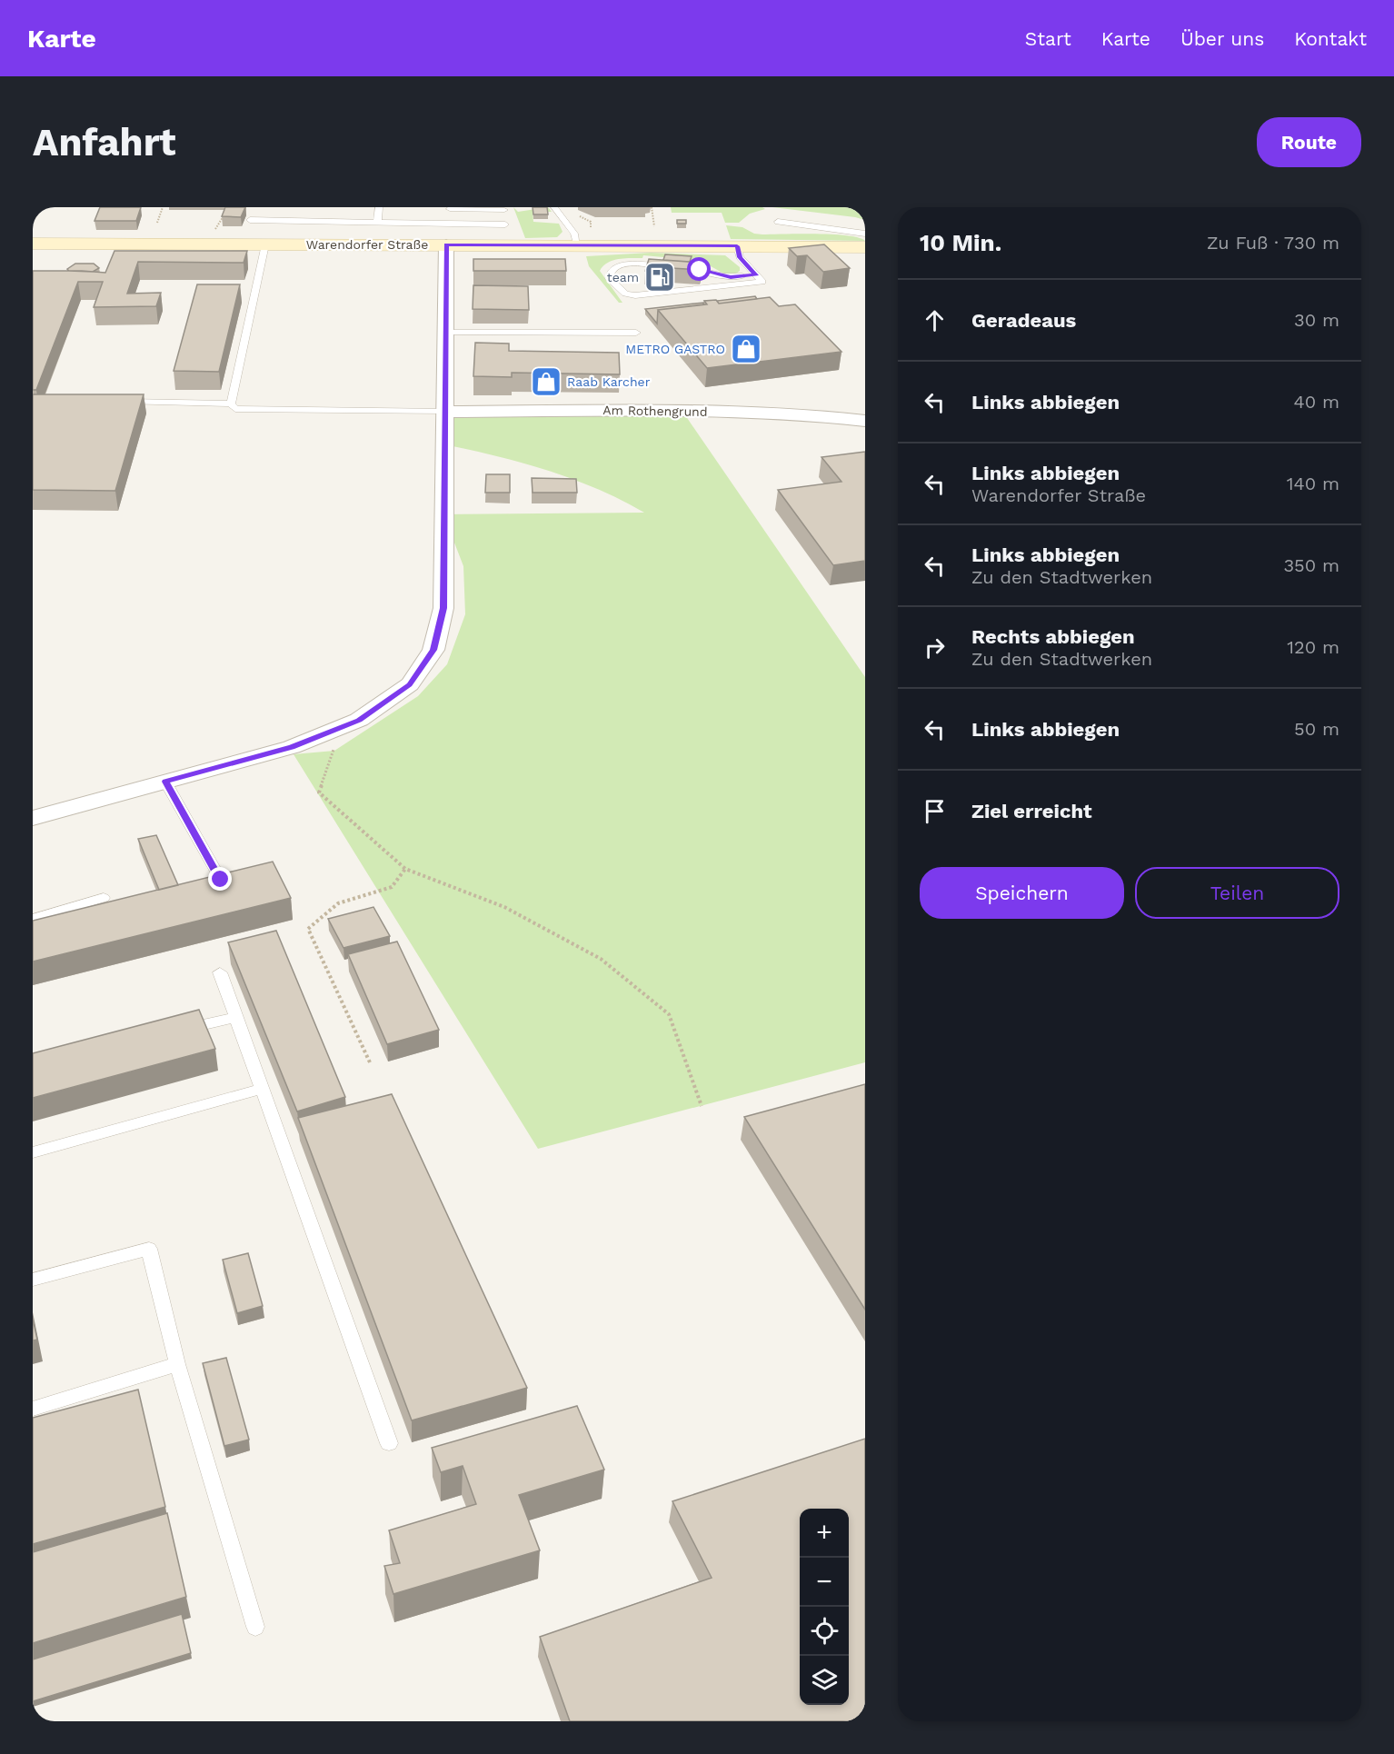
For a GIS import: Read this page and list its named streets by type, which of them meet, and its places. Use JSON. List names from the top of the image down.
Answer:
{
  "streets": {
    "main road": ["Warendorfer Straße"],
    "street": ["Am Rothengrund"]
  },
  "places": {
    "fuel station": ["team"],
    "shop": ["METRO GASTRO", "Raab Karcher"]
  },
  "page": {
    "header": "Karte",
    "nav": [
      "Start",
      "Karte",
      "Über uns",
      "Kontakt"
    ],
    "buttons": [
      "Route",
      ["Speichern", "Teilen"]
    ],
    "title": "Anfahrt",
    "heading": ["10 Min.", "Zu Fuß · 730 m"],
    "list": [
      ["Geradeaus", "30 m"],
      ["Links abbiegen", "40 m"],
      ["Links abbiegen", "Warendorfer Straße", "140 m"],
      ["Links abbiegen", "Zu den Stadtwerken", "350 m"],
      ["Rechts abbiegen", "Zu den Stadtwerken", "120 m"],
      ["Links abbiegen", "50 m"],
      "Ziel erreicht"
    ],
    "map_buttons": ["+", "−"]
  }
}
